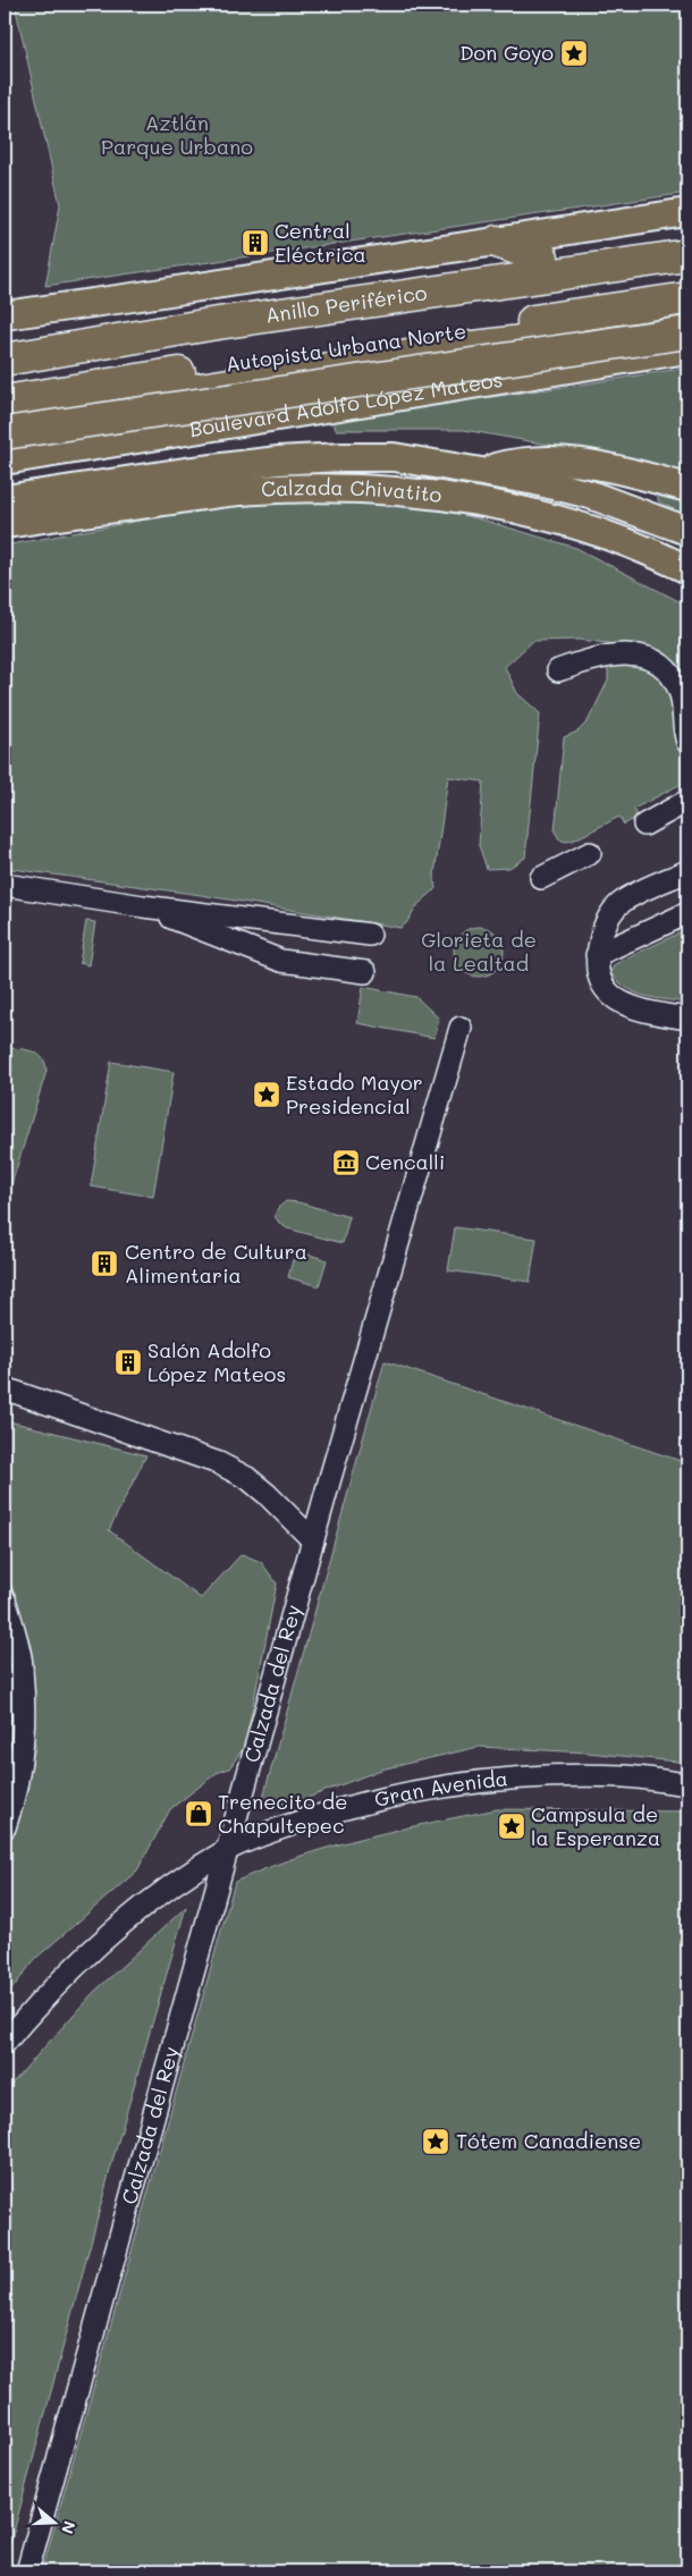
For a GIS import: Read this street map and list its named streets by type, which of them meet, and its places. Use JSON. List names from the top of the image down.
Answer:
{
  "streets": {
    "highway": ["Anillo Periférico", "Autopista Urbana Norte"],
    "main road": ["Boulevard Adolfo López Mateos", "Calzada Chivatito"],
    "street": ["Calzada del Rey", "Gran Avenida"]
  },
  "crossings": [
    ["Calzada del Rey", "Gran Avenida"]
  ],
  "parks": ["Aztlán Parque Urbano", "Glorieta de la Lealtad"],
  "places": {
    "place": [
      "Don Goyo",
      "Estado Mayor Presidencial",
      "Campsula de la Esperanza",
      "Tótem Canadiense"
    ],
    "building": ["Central Eléctrica", "Centro de Cultura Alimentaria", "Salón Adolfo López Mateos"],
    "museum": ["Cencalli"],
    "shop": ["Trenecito de Chapultepec"]
  },
  "north": "right"
}
